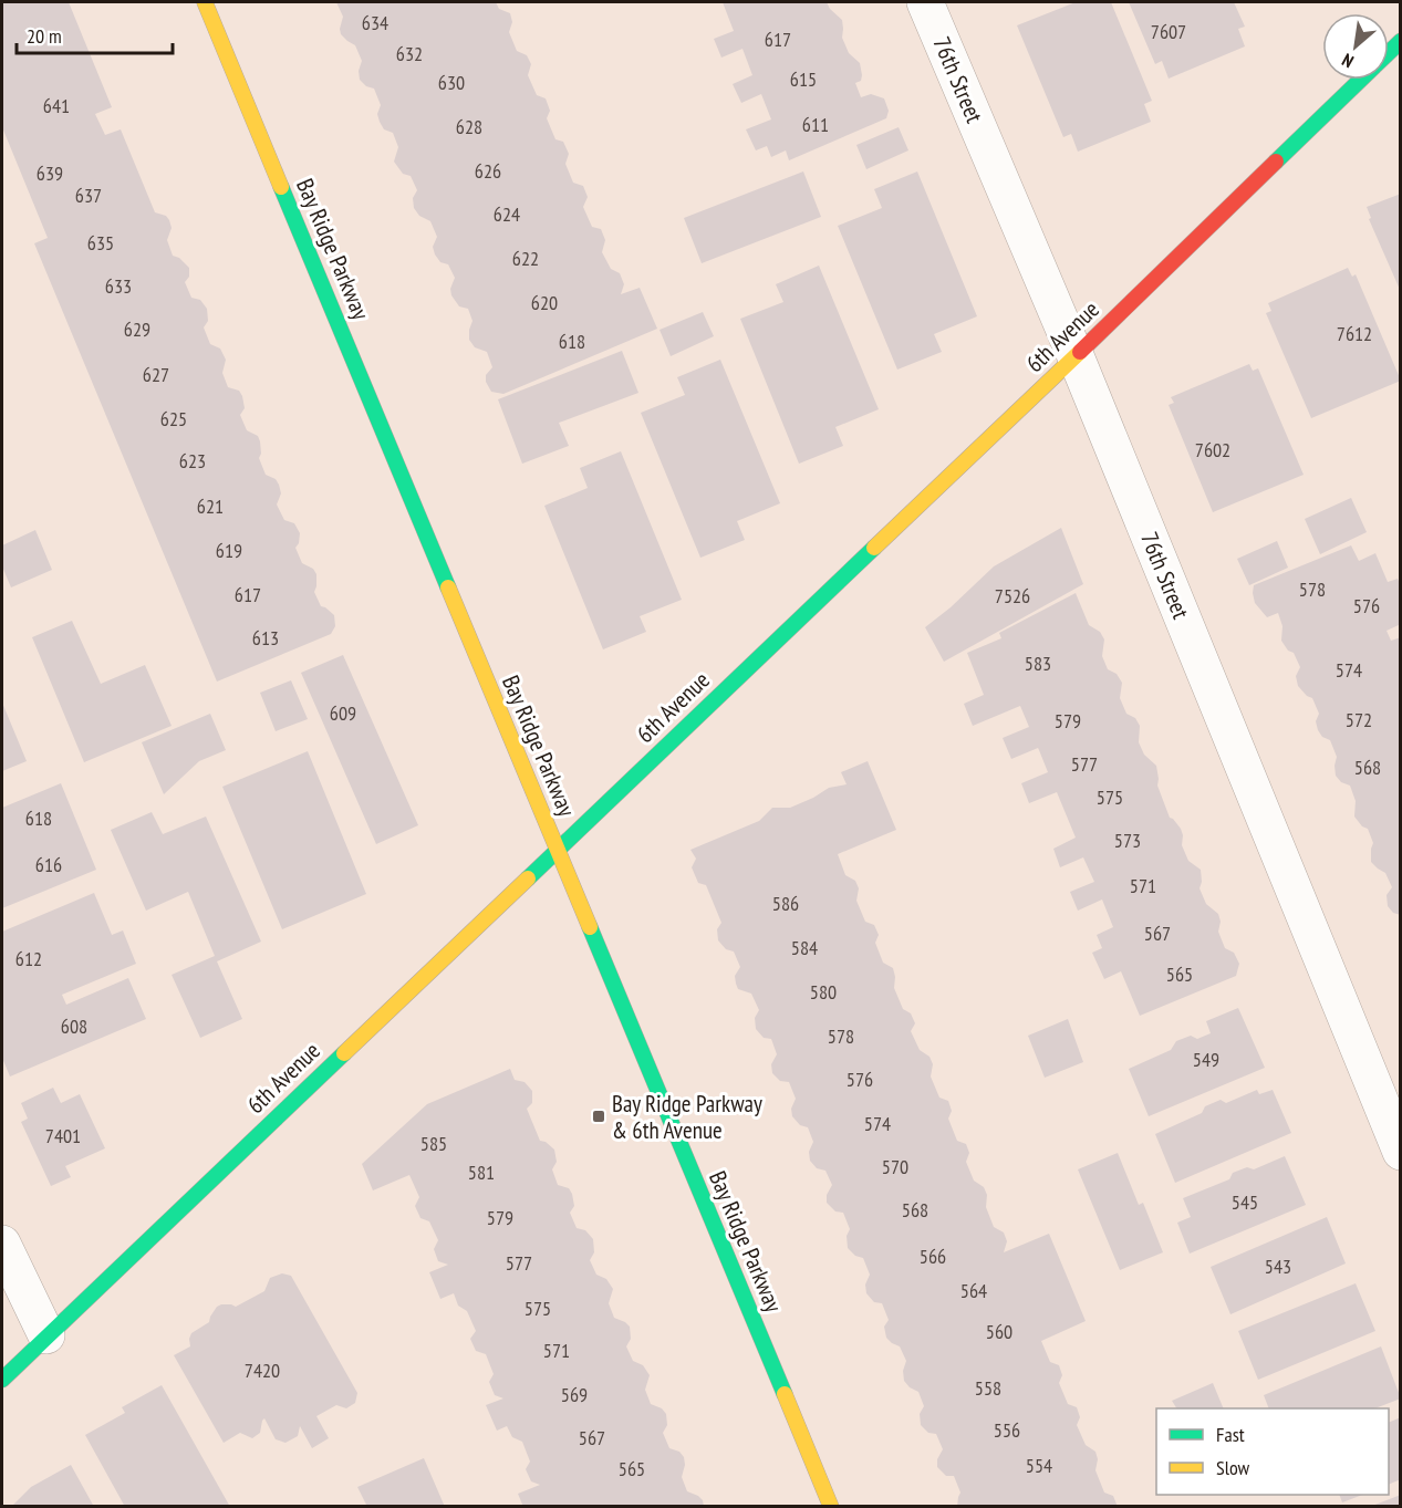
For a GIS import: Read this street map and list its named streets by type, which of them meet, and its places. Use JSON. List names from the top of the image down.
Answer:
{
  "streets": {
    "street": ["76th Street", "Bay Ridge Parkway", "6th Avenue"]
  },
  "crossings": [
    ["76th Street", "6th Avenue"],
    ["Bay Ridge Parkway", "6th Avenue"]
  ],
  "places": {
    "transit": ["Bay Ridge Parkway & 6th Avenue"]
  },
  "house_numbers": [
    "634",
    "7607",
    "617",
    "632",
    "615",
    "630",
    "641",
    "611",
    "628",
    "626",
    "639",
    "637",
    "624",
    "635",
    "622",
    "633",
    "620",
    "629",
    "7612",
    "618",
    "627",
    "625",
    "7602",
    "623",
    "621",
    "619",
    "578",
    "617",
    "7526",
    "576",
    "613",
    "583",
    "574",
    "609",
    "572",
    "579",
    "577",
    "568",
    "575",
    "618",
    "573",
    "616",
    "571",
    "586",
    "567",
    "584",
    "612",
    "565",
    "580",
    "608",
    "578",
    "549",
    "576",
    "574",
    "7401",
    "585",
    "570",
    "581",
    "545",
    "568",
    "579",
    "566",
    "577",
    "543",
    "564",
    "575",
    "560",
    "571",
    "7420",
    "558",
    "569",
    "556",
    "567",
    "554",
    "565"
  ],
  "legend": ["Fast", "Slow"],
  "scale_bar": "20 m",
  "north": "bottom left"
}
